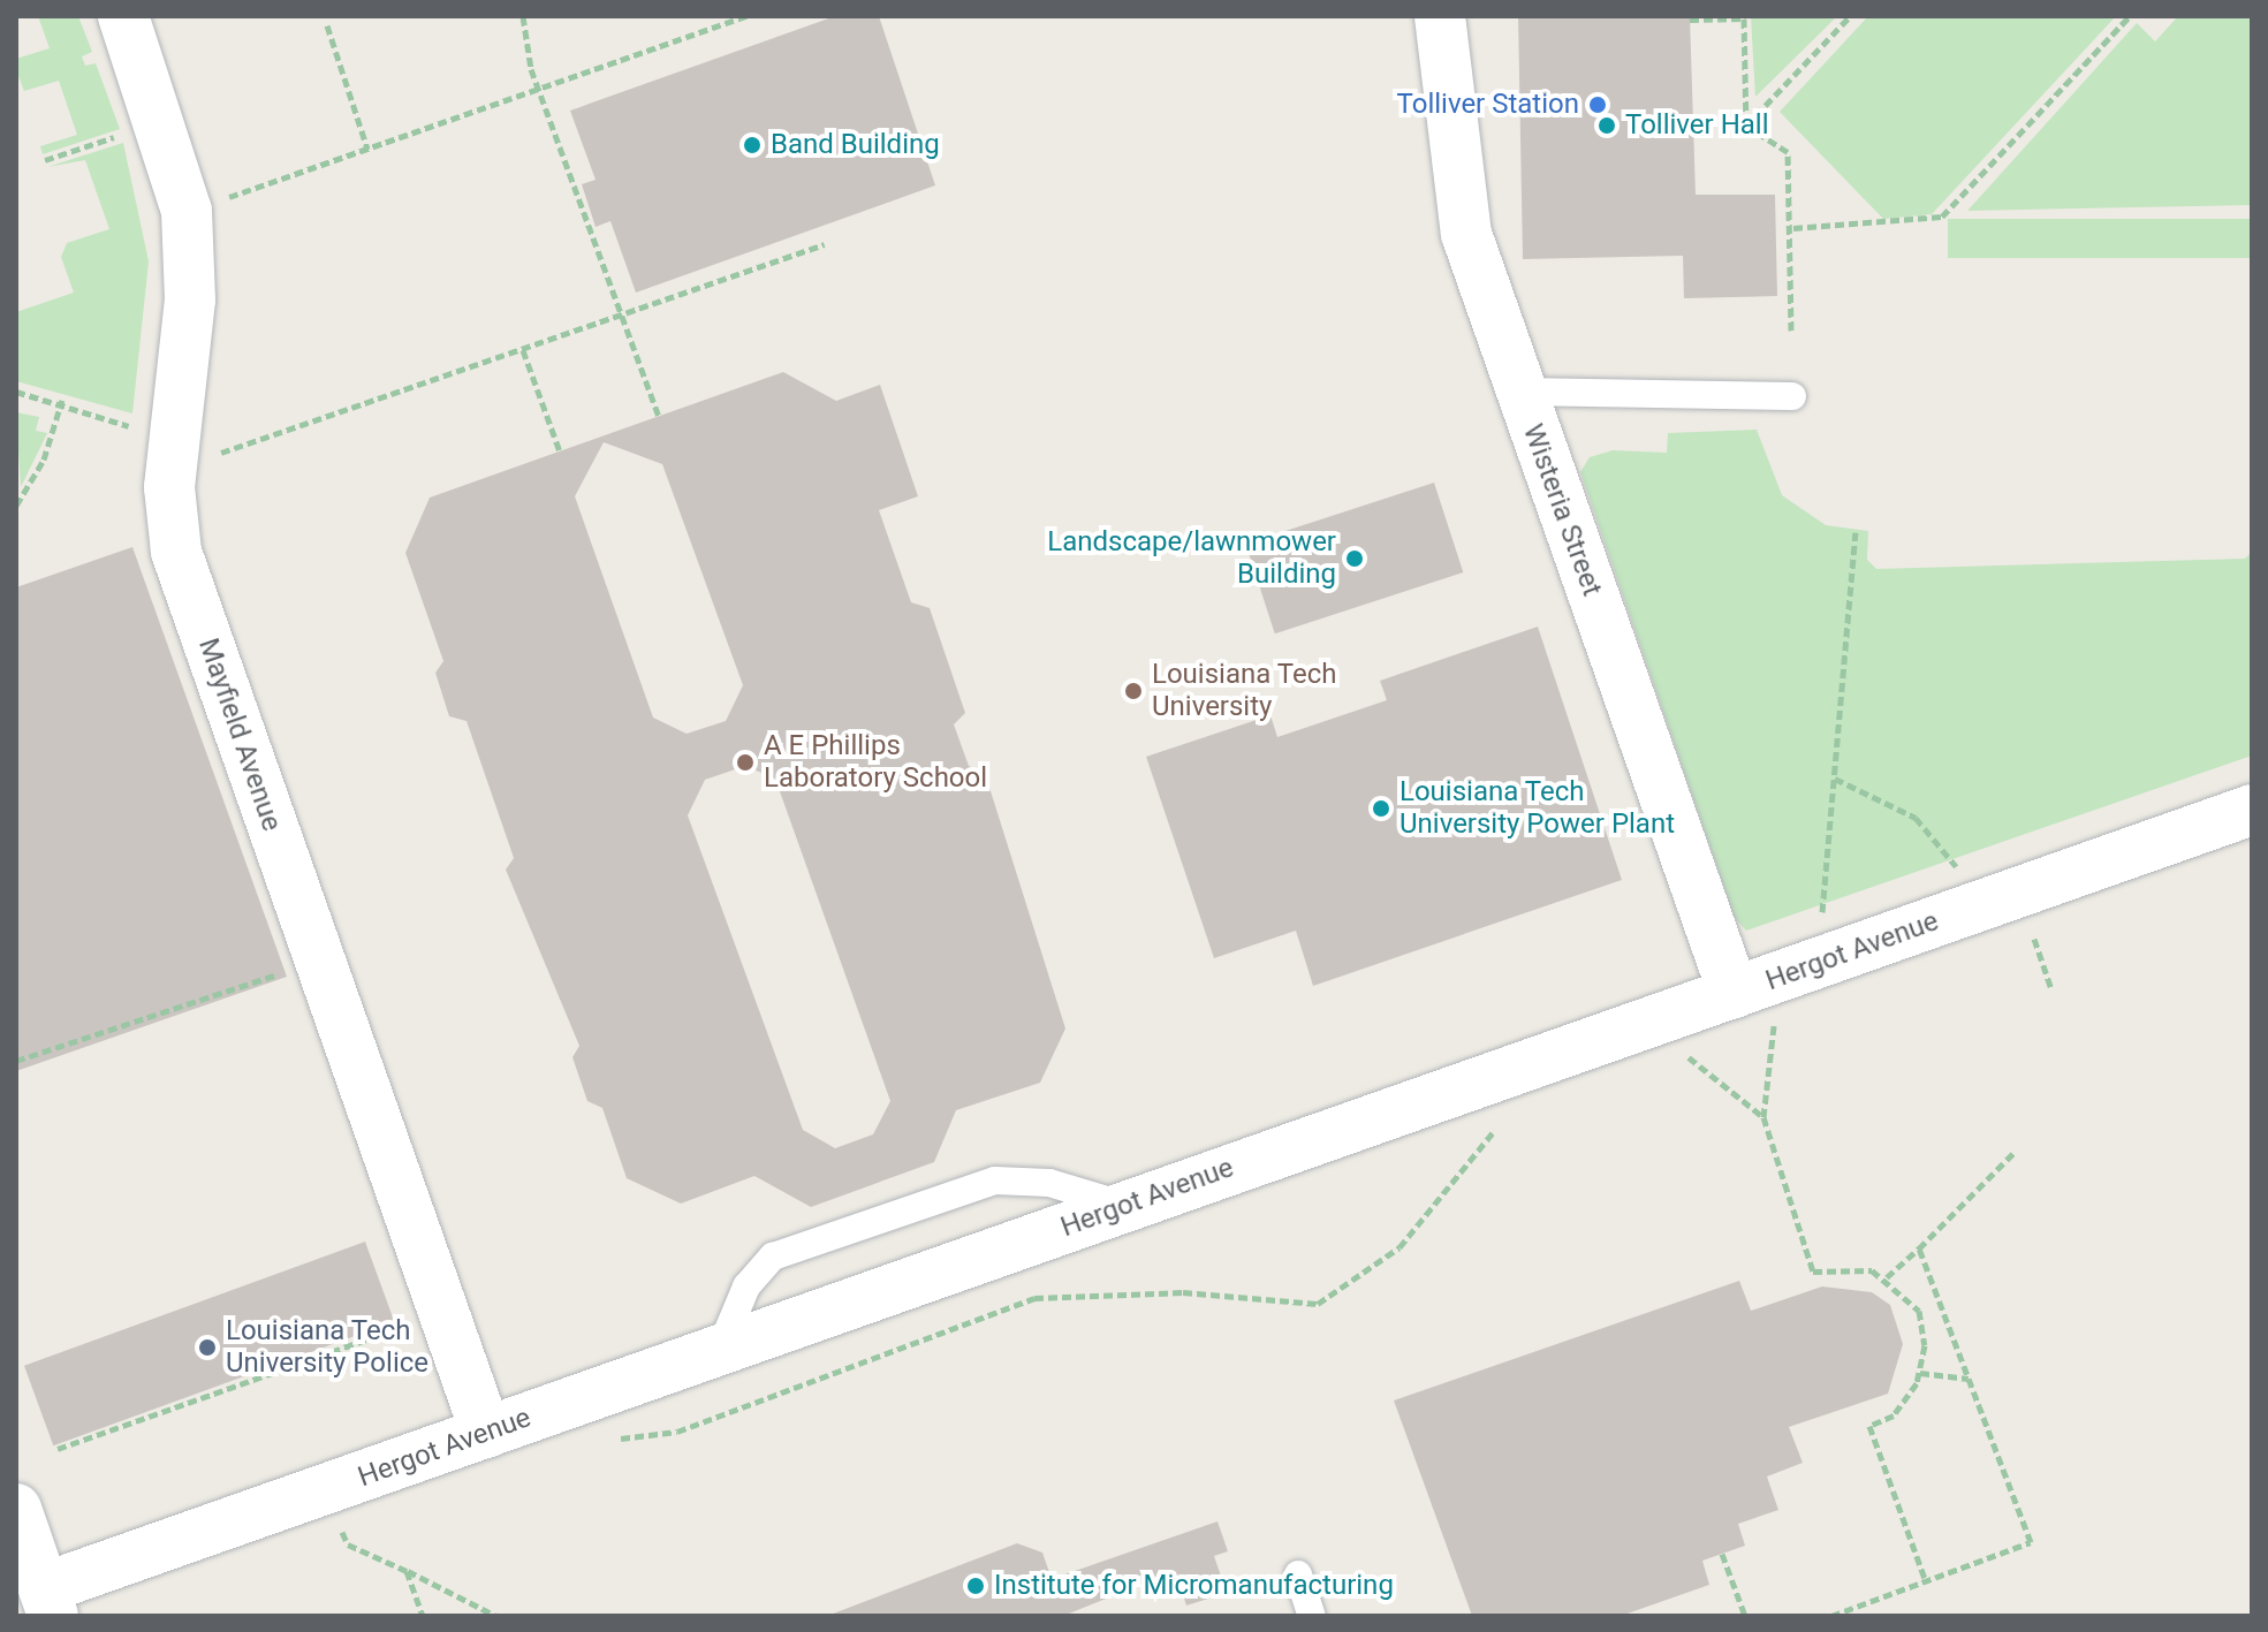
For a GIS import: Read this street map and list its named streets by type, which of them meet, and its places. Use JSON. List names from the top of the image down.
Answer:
{
  "streets": {
    "street": ["Wisteria Street", "Mayfield Avenue", "Hergot Avenue"]
  },
  "crossings": [
    ["Wisteria Street", "Hergot Avenue"],
    ["Mayfield Avenue", "Hergot Avenue"]
  ],
  "places": [
    "Tolliver Station",
    "Tolliver Hall",
    "Band Building",
    "Landscape/lawnmower Building",
    "Louisiana Tech University",
    "A E Phillips Laboratory School",
    "Louisiana Tech University Power Plant",
    "Louisiana Tech University Police",
    "Institute for Micromanufacturing"
  ]
}
